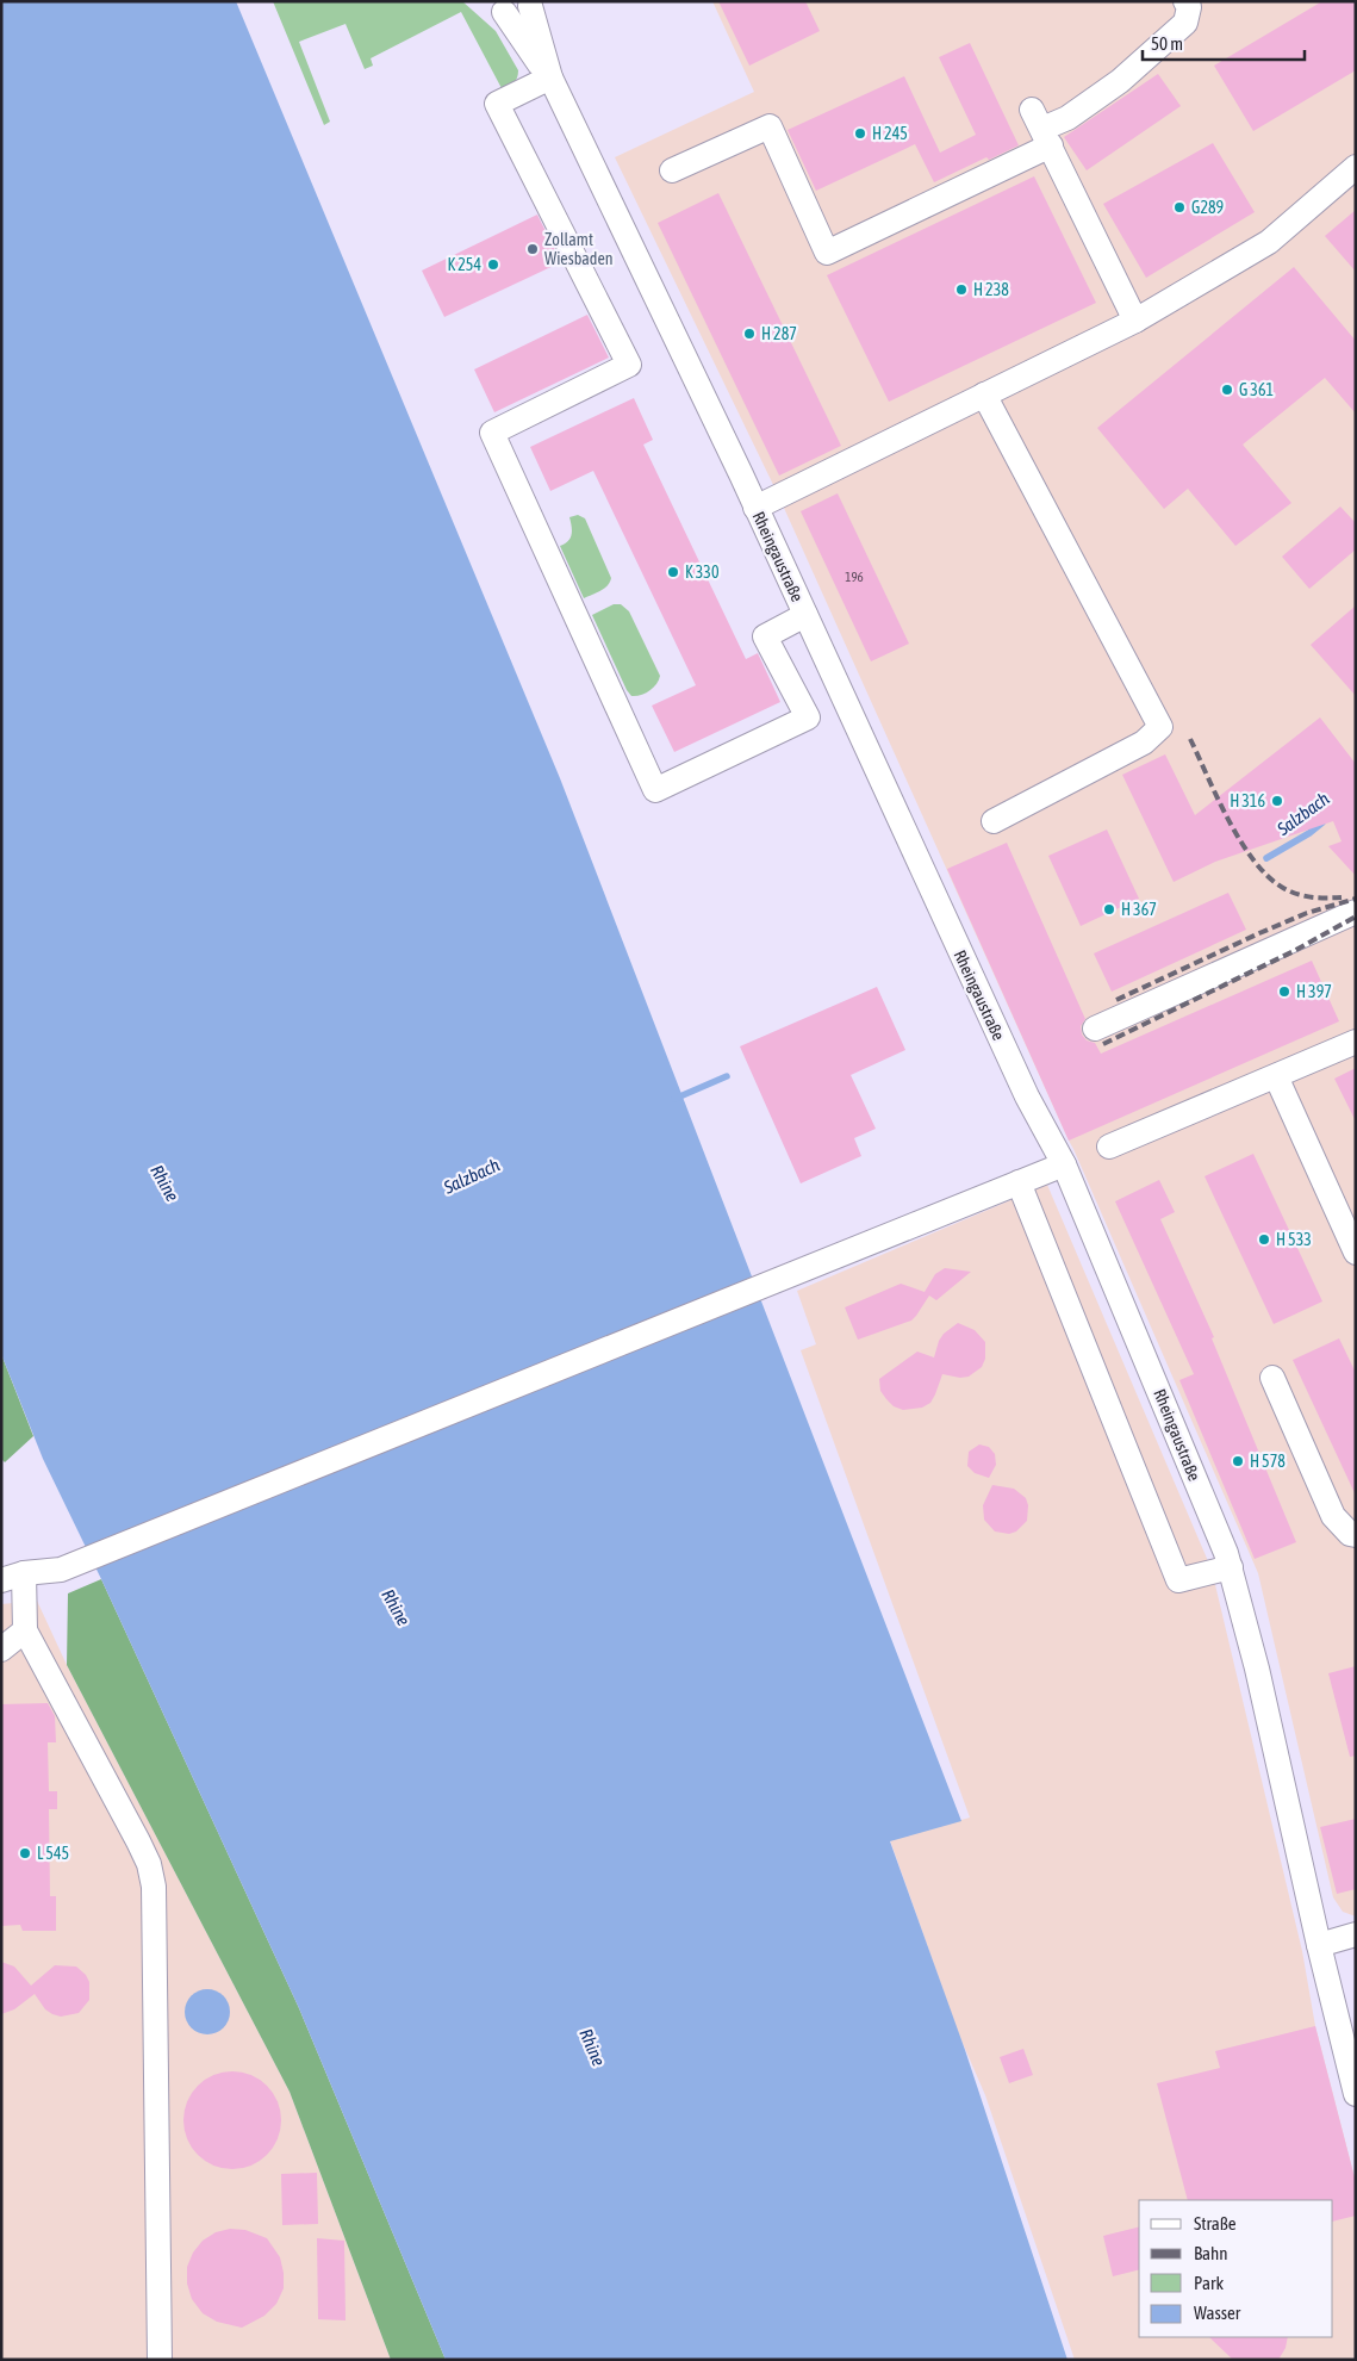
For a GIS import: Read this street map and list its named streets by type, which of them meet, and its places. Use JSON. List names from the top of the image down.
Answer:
{
  "streets": {
    "street": ["Rheingaustraße"]
  },
  "water": ["Salzbach", "Rhine"],
  "places": [
    "H 245",
    "G289",
    "Zollamt Wiesbaden",
    "K 254",
    "H 238",
    "H 287",
    "G 361",
    "K 330",
    "H 316",
    "H 367",
    "H 397",
    "H 533",
    "H 578",
    "L 545"
  ],
  "house_numbers": ["196"],
  "legend": [
    "Straße",
    "Bahn",
    "Park",
    "Wasser"
  ],
  "scale_bar": "50 m"
}
